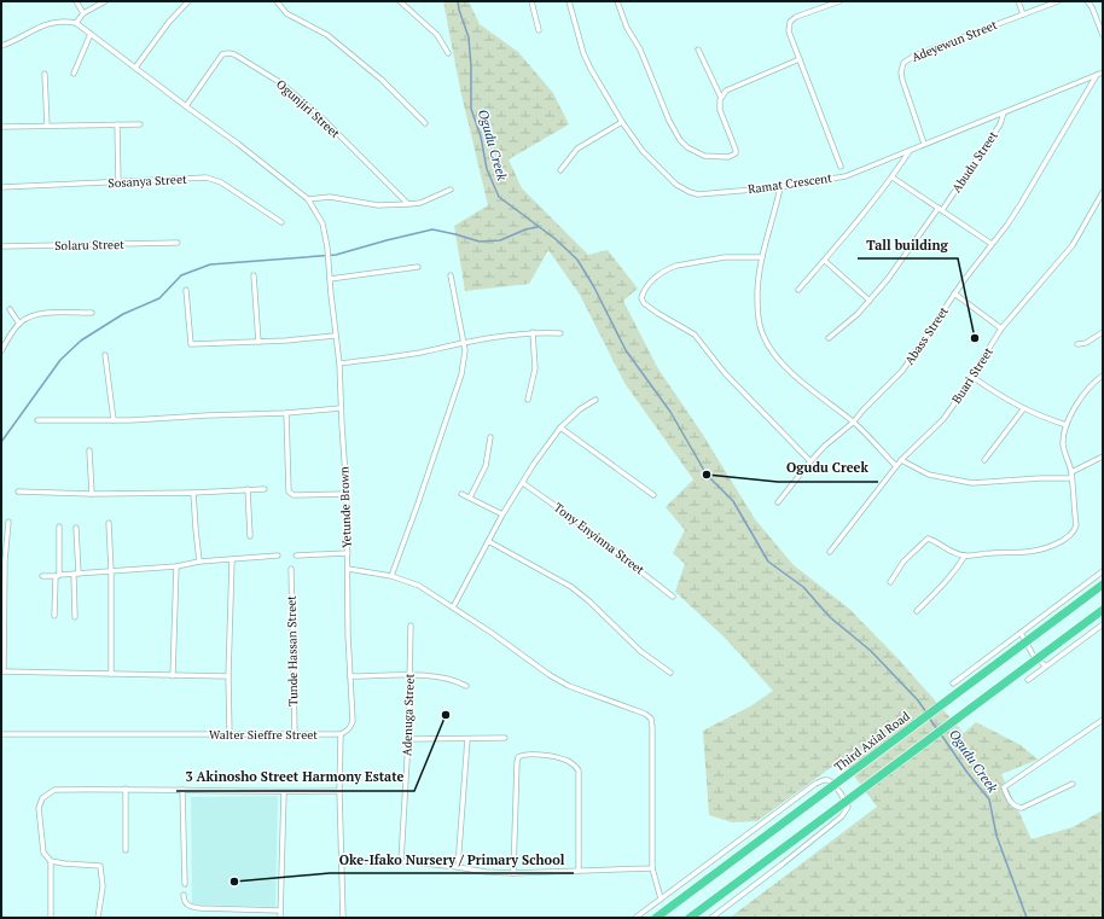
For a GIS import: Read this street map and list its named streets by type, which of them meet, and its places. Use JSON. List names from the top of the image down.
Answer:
{
  "streets": {
    "highway": ["Third Axial Road"],
    "street": [
      "Adeyewun Street",
      "Ogunjiri Street",
      "Abudu Street",
      "Sosanya Street",
      "Ramat Crescent",
      "Solaru Street",
      "Abass Street",
      "Buari Street",
      "Yetunde Brown",
      "Tony Enyinna Street",
      "Tunde Hassan Street",
      "Adenuga Street",
      "Walter Sieffre Street"
    ]
  },
  "crossings": [
    ["Adeyewun Street", "Ramat Crescent"],
    ["Abudu Street", "Ramat Crescent"],
    ["Ramat Crescent", "Abass Street"],
    ["Yetunde Brown", "Walter Sieffre Street"],
    ["Tunde Hassan Street", "Walter Sieffre Street"]
  ],
  "water": ["Ogudu Creek"],
  "places": [
    "Tall building",
    "Ogudu Creek",
    "3 Akinosho Street Harmony Estate",
    "Oke-Ifako Nursery / Primary School"
  ]
}
